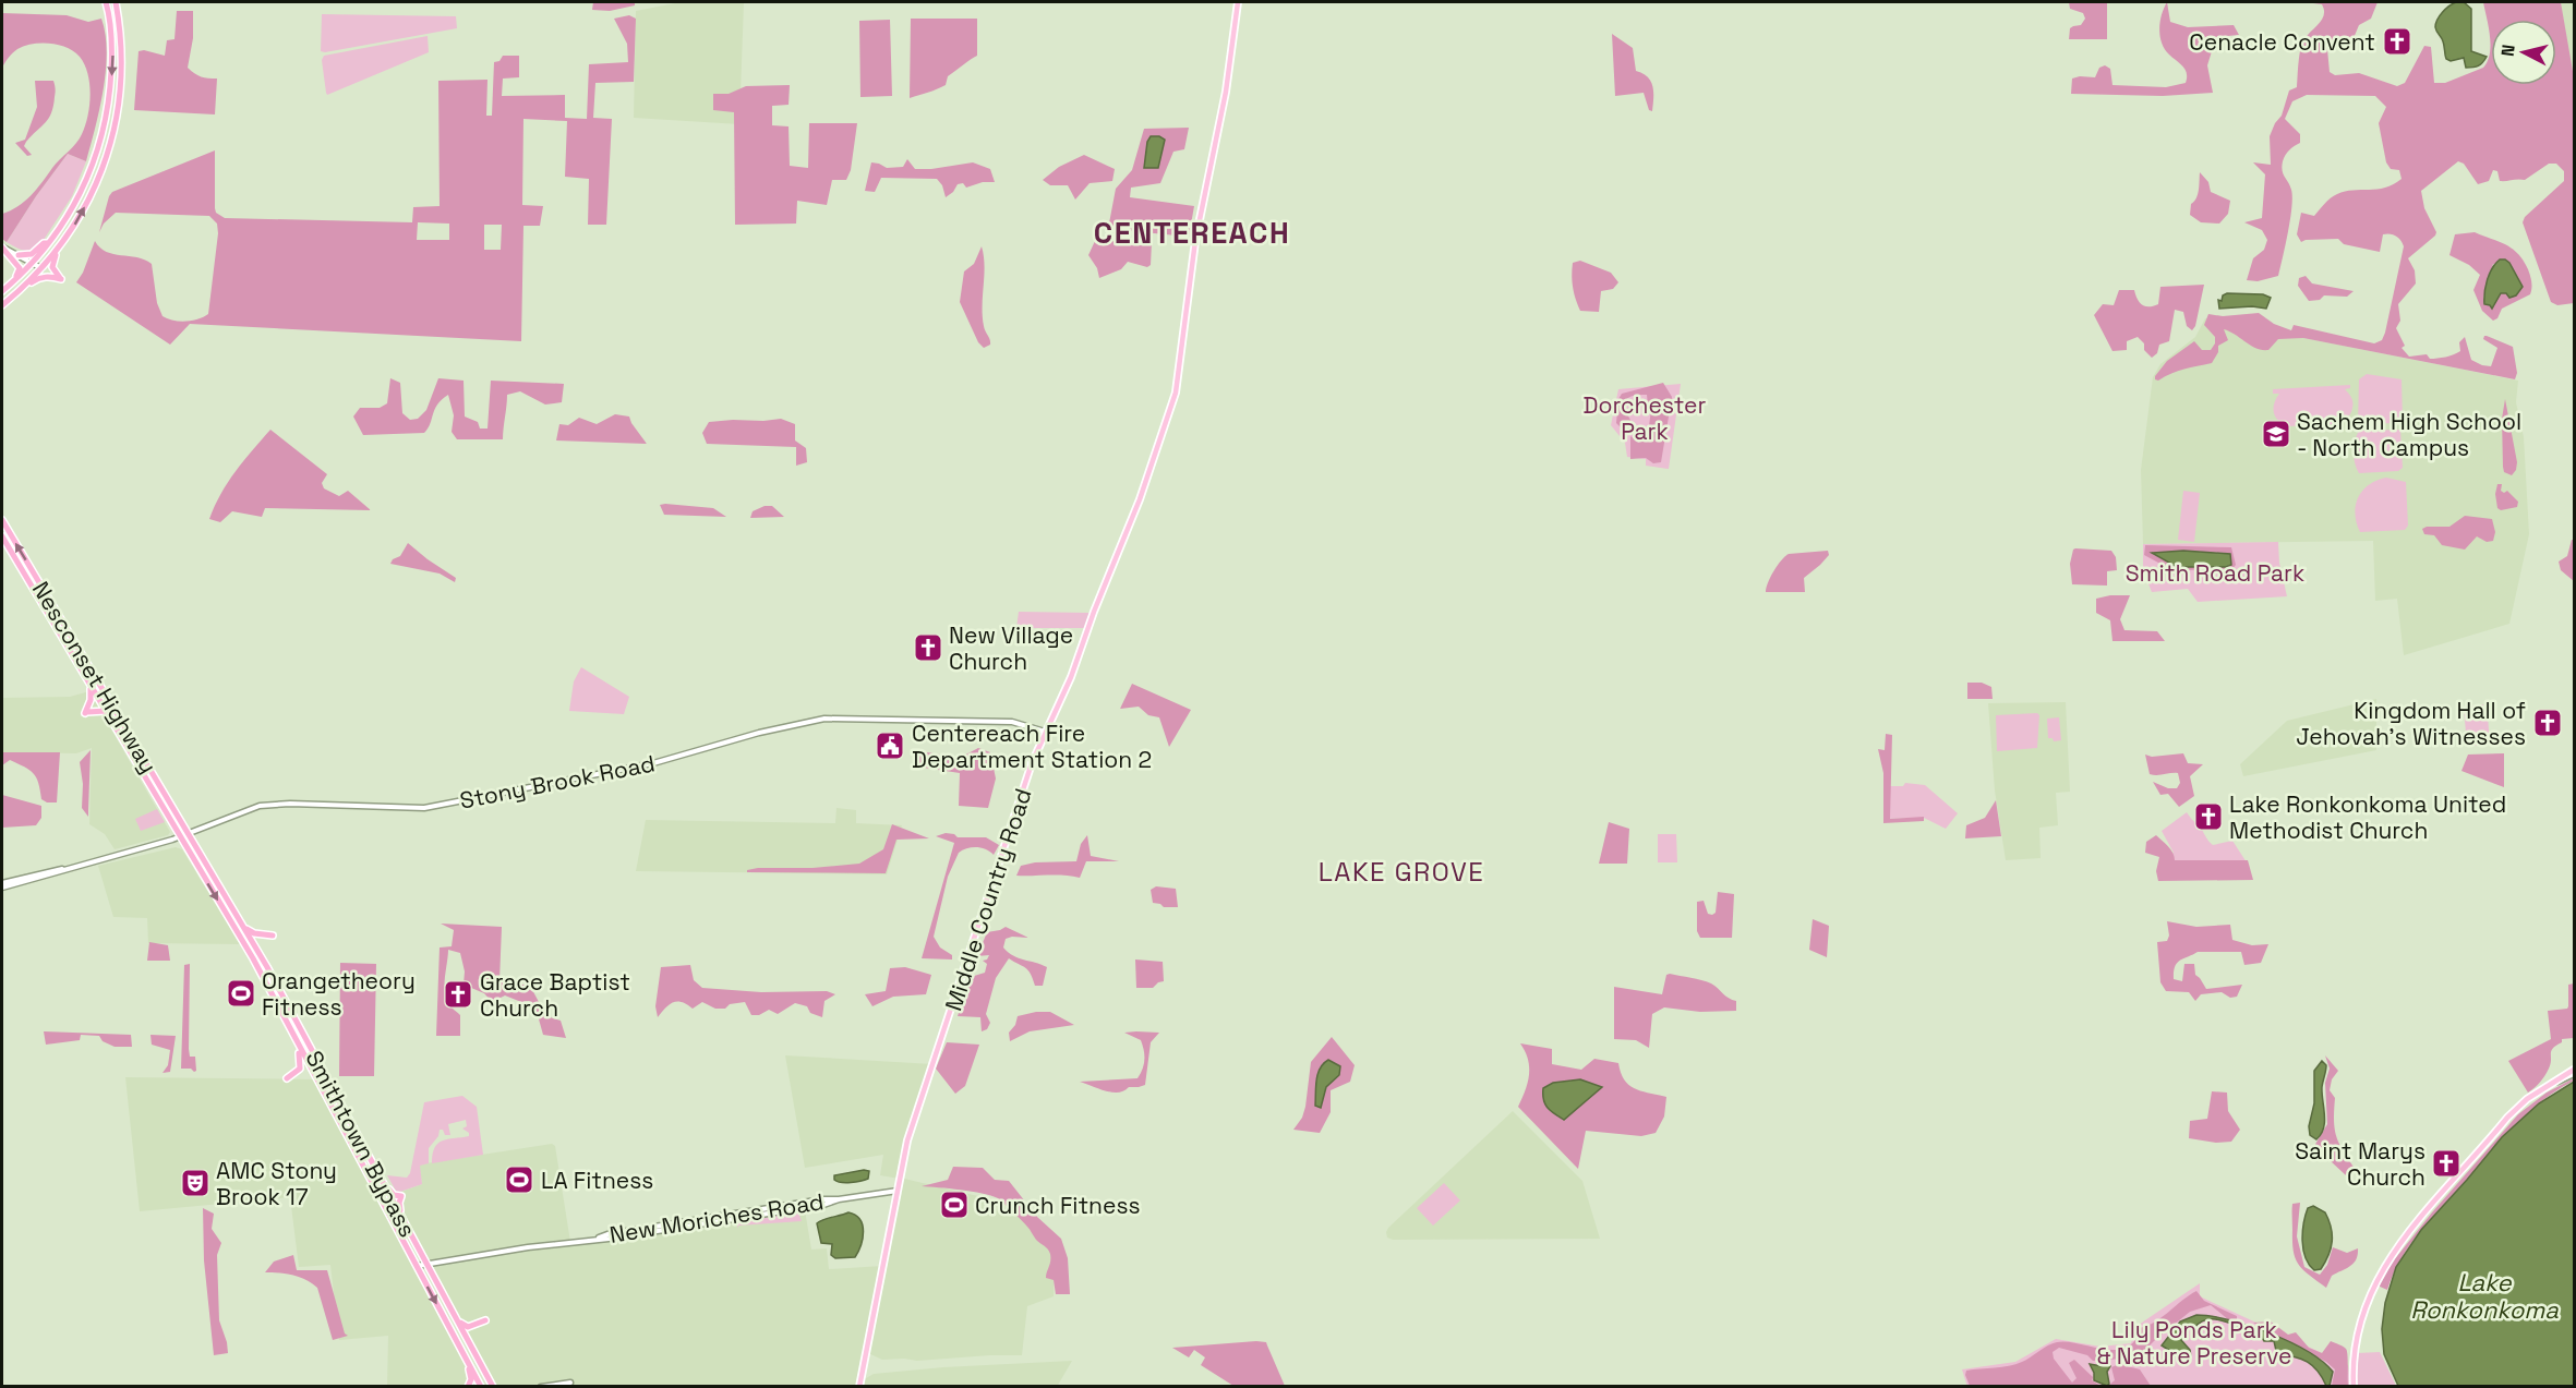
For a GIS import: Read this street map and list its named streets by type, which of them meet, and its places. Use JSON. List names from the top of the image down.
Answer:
{
  "streets": {
    "highway": ["Nesconset Highway", "Smithtown Bypass"],
    "main road": ["Stony Brook Road", "Middle Country Road", "New Moriches Road"]
  },
  "crossings": [
    ["Nesconset Highway", "Stony Brook Road"],
    ["Nesconset Highway", "Smithtown Bypass"],
    ["Stony Brook Road", "Middle Country Road"],
    ["Stony Brook Road", "Smithtown Bypass"],
    ["Middle Country Road", "New Moriches Road"],
    ["Smithtown Bypass", "New Moriches Road"]
  ],
  "districts": ["CENTEREACH", "LAKE GROVE"],
  "water": ["Lake Ronkonkoma"],
  "parks": ["Dorchester Park", "Smith Road Park", "Lily Ponds Park & Nature Preserve"],
  "places": {
    "church": [
      "Cenacle Convent",
      "New Village Church",
      "Kingdom Hall of Jehovah’s Witnesses",
      "Lake Ronkonkoma United Methodist Church",
      "Grace Baptist Church",
      "Saint Marys Church"
    ],
    "school or university": ["Sachem High School - North Campus"],
    "public building": ["Centereach Fire Department Station 2"],
    "sports": ["Orangetheory Fitness", "LA Fitness", "Crunch Fitness"],
    "theatre": ["AMC Stony Brook 17"]
  },
  "north": "left"
}
